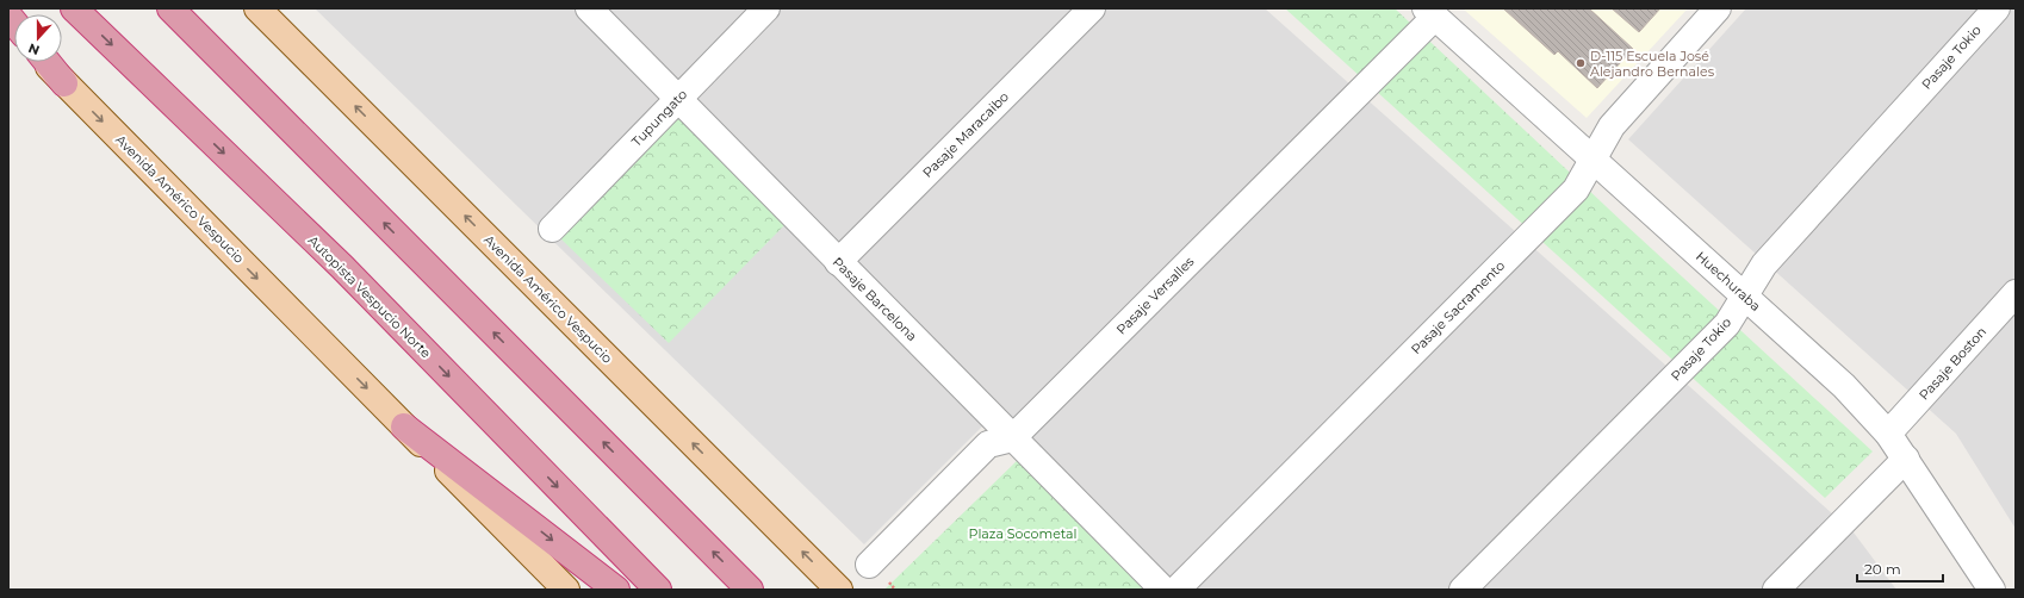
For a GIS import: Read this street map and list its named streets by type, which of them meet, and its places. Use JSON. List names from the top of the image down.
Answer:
{
  "streets": {
    "highway": ["Autopista Vespucio Norte"],
    "main road": ["Avenida Américo Vespucio"],
    "street": [
      "Pasaje Tokio",
      "Tupungato",
      "Pasaje Maracaibo",
      "Huechuraba",
      "Pasaje Versalles",
      "Pasaje Barcelona",
      "Pasaje Sacramento",
      "Pasaje Boston"
    ]
  },
  "crossings": [
    ["Pasaje Tokio", "Huechuraba"],
    ["Tupungato", "Pasaje Barcelona"],
    ["Pasaje Maracaibo", "Pasaje Barcelona"],
    ["Huechuraba", "Pasaje Versalles"],
    ["Huechuraba", "Pasaje Sacramento"],
    ["Huechuraba", "Pasaje Boston"],
    ["Pasaje Versalles", "Pasaje Barcelona"]
  ],
  "parks": ["Plaza Socometal"],
  "places": ["D-115 Escuela José Alejandro Bernales"],
  "scale_bar": "20 m",
  "north": "bottom"
}
